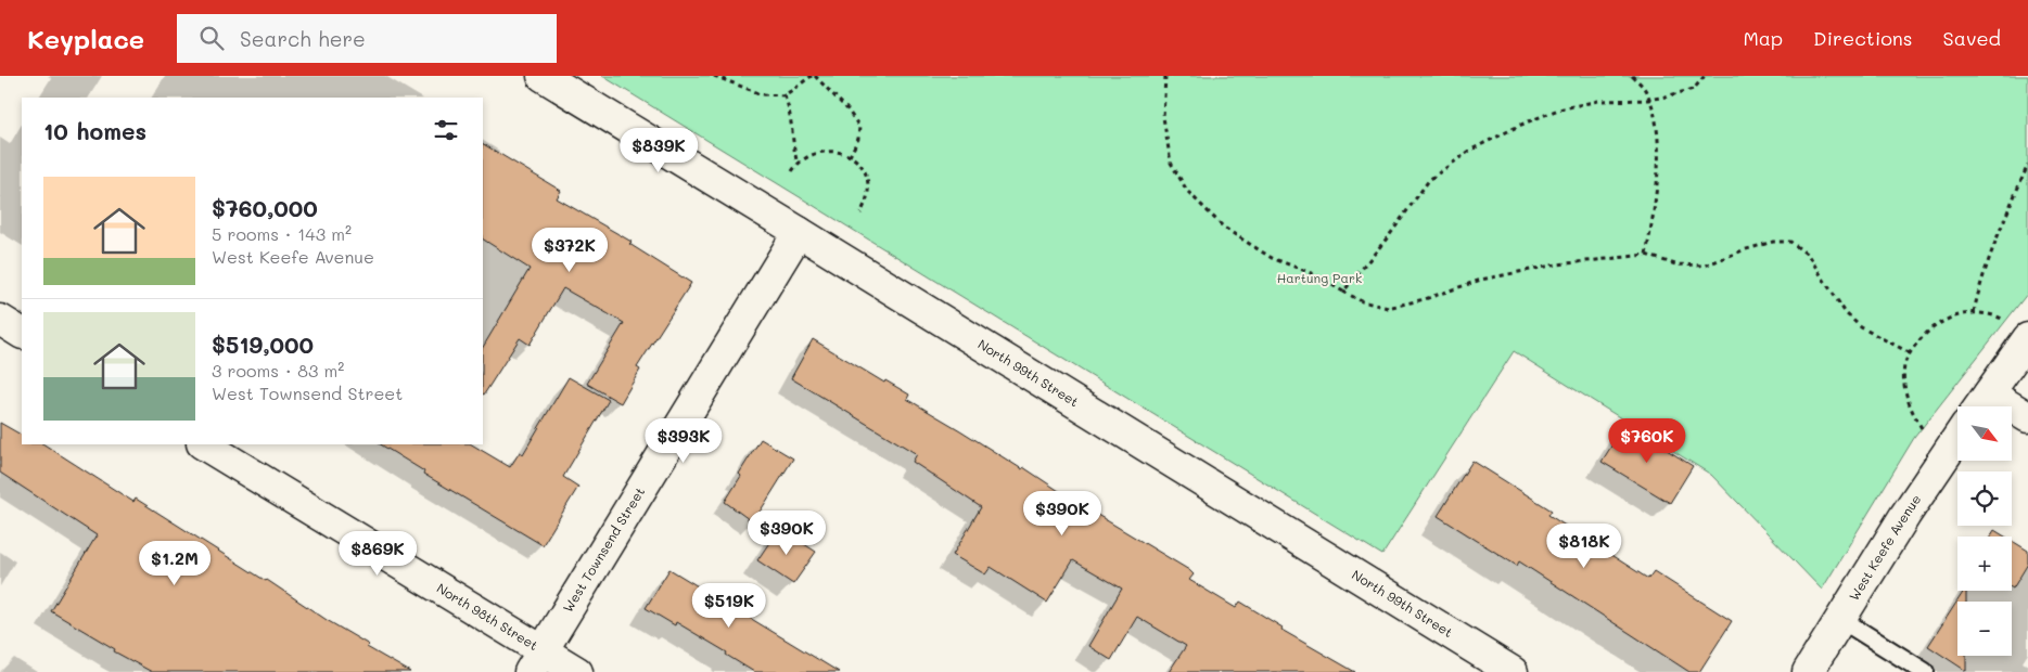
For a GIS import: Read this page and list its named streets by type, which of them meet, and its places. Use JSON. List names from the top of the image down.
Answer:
{
  "streets": {
    "street": [
      "North 99th Street",
      "West Keefe Avenue",
      "West Townsend Street",
      "North 98th Street"
    ]
  },
  "crossings": [
    ["North 99th Street", "West Townsend Street"],
    ["West Townsend Street", "North 98th Street"]
  ],
  "parks": ["Hartung Park"],
  "north": "bottom right",
  "page": {
    "header": "Keyplace",
    "search": "Search here",
    "nav": ["Map", "Directions", "Saved"],
    "heading": "10 homes",
    "price": [
      "$839K",
      "$372K",
      "$393K",
      "$760K",
      "$390K",
      "$390K",
      "$818K",
      "$869K",
      "$1.2M",
      "$519K"
    ],
    "list": [
      {
        "name": "$760,000",
        "note": "5 rooms · 143 m² · West Keefe Avenue"
      },
      {
        "name": "$519,000",
        "note": "3 rooms · 83 m² · West Townsend Street"
      }
    ],
    "map_buttons": ["+", "−"]
  }
}
